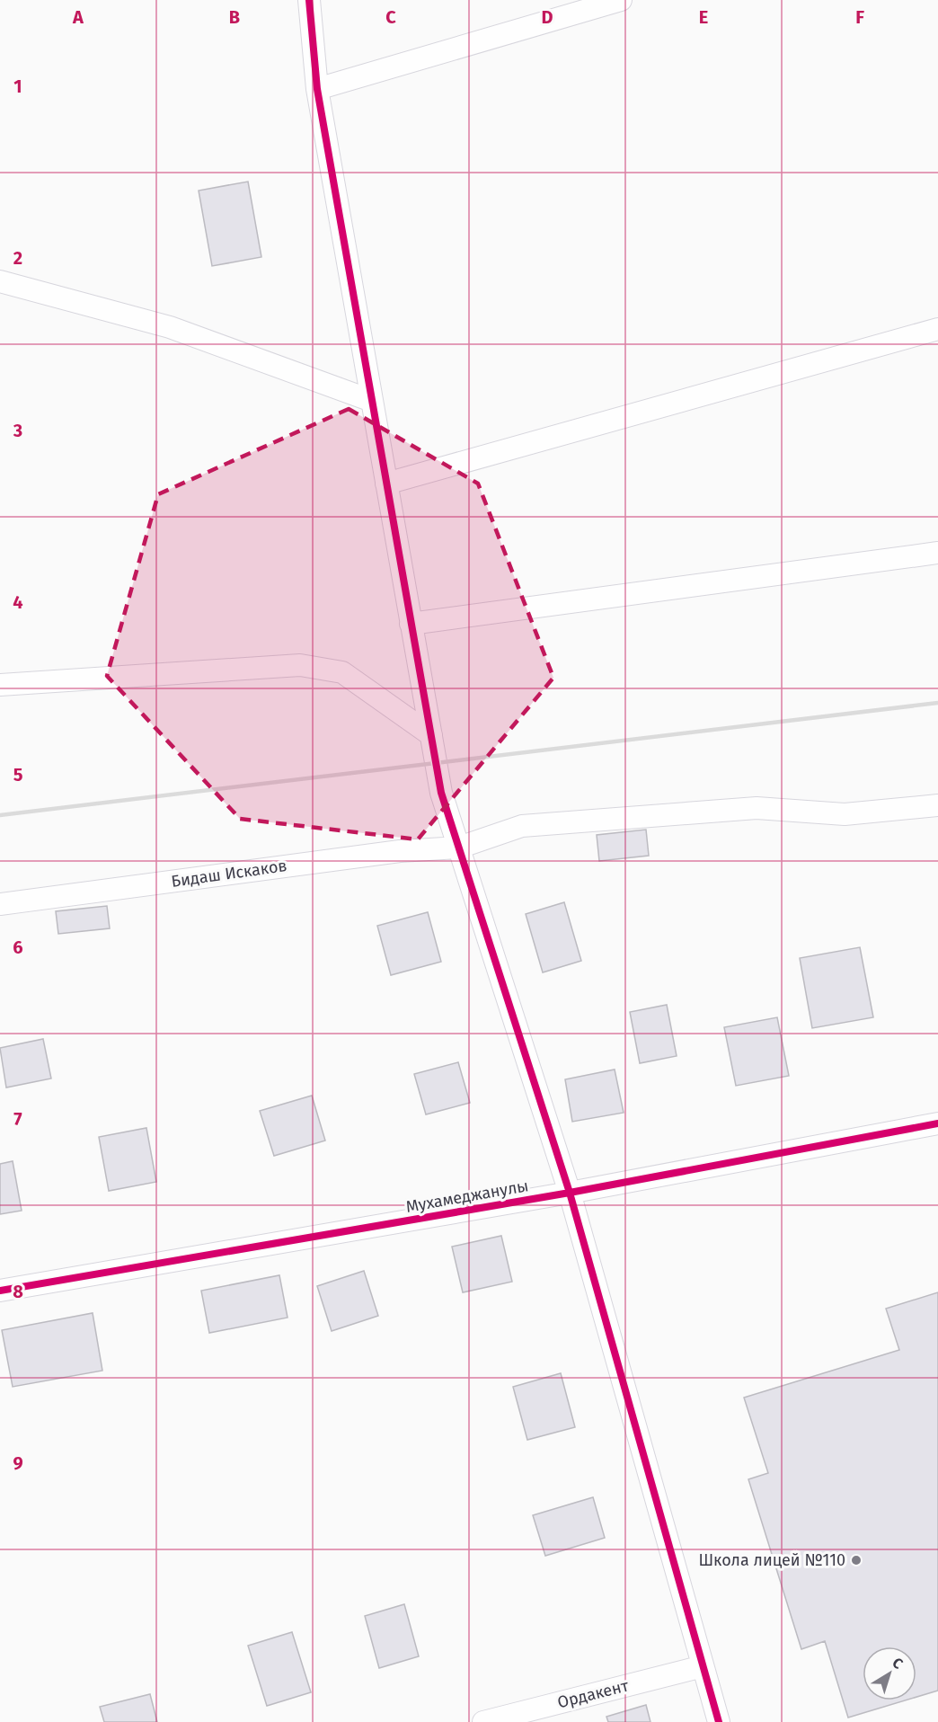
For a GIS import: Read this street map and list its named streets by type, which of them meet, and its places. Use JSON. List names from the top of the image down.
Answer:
{
  "streets": {
    "street": ["Бидаш Искаков", "Мухамеджанулы", "Ордакент"]
  },
  "places": ["Школа лицей №110"],
  "north": "top right",
  "grid": {
    "columns": [
      "A",
      "B",
      "C",
      "D",
      "E",
      "F"
    ],
    "rows": [
      "1",
      "2",
      "3",
      "4",
      "5",
      "6",
      "7",
      "8",
      "9"
    ]
  }
}
